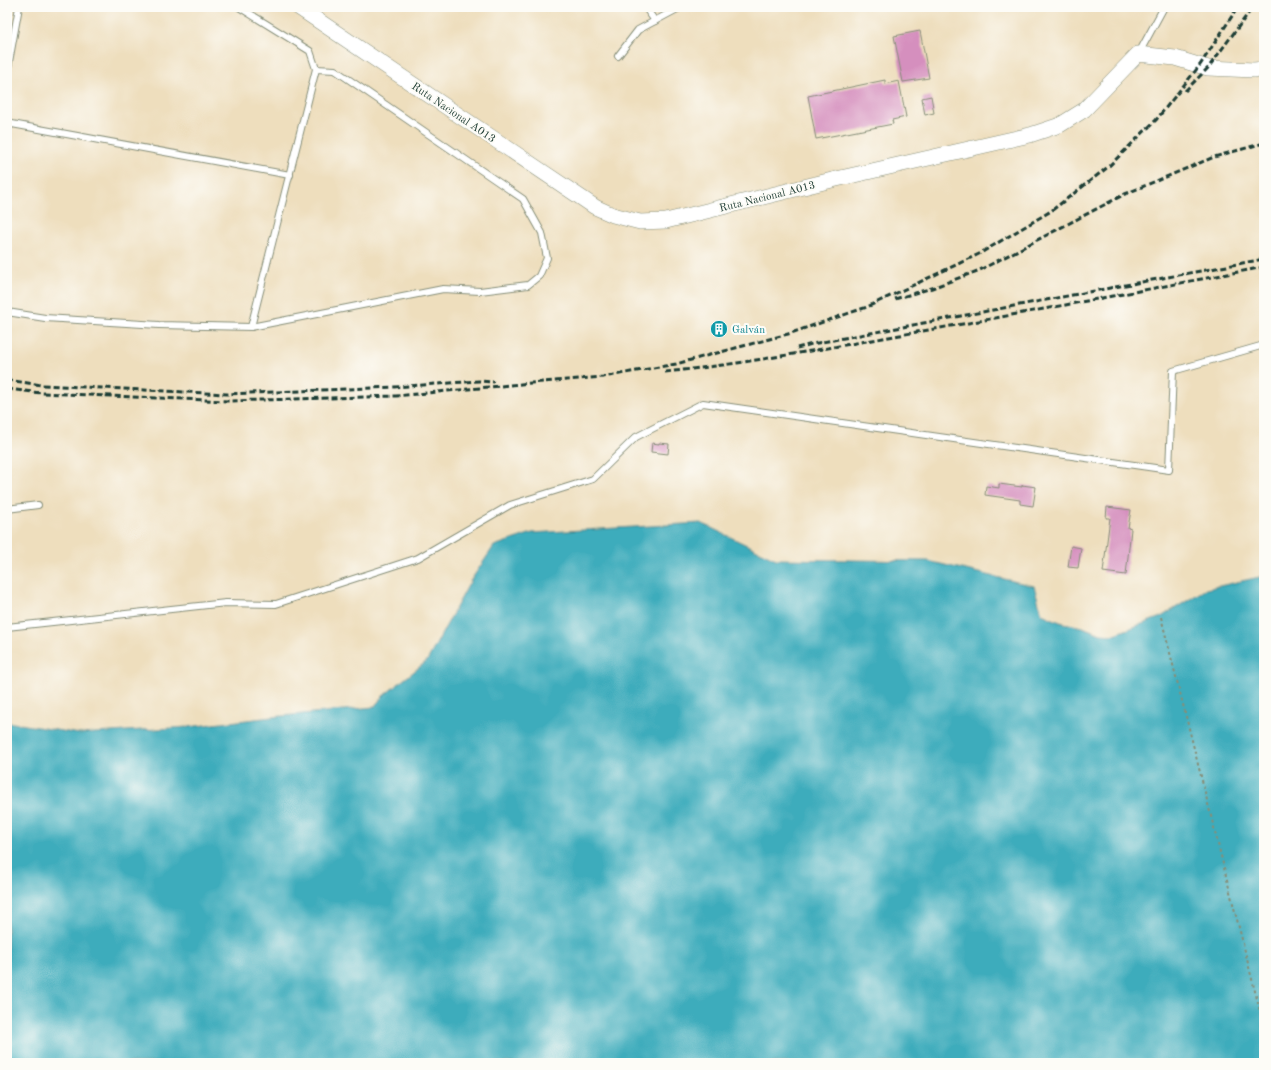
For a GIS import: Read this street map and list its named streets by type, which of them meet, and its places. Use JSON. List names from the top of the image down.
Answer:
{
  "streets": {
    "street": ["Ruta Nacional A013"]
  },
  "places": {
    "building": ["Galván"]
  }
}
